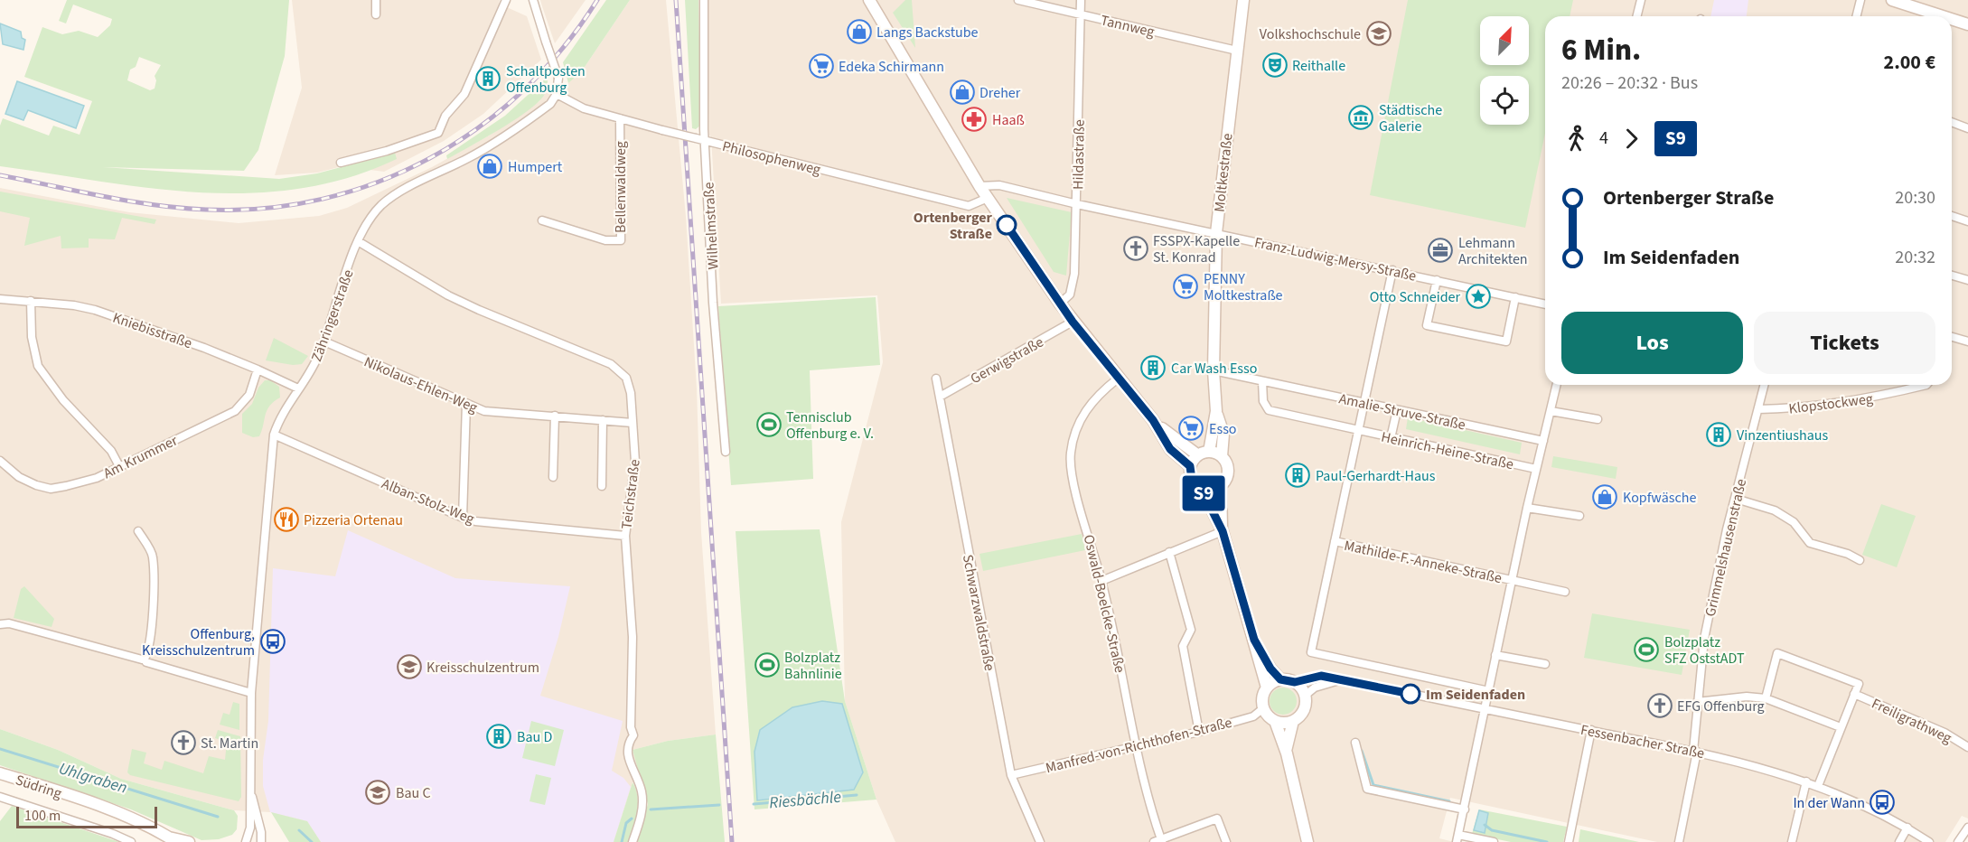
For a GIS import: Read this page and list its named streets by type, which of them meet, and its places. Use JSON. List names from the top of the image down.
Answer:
{
  "streets": {
    "main road": ["Moltkestraße", "Südring"],
    "street": [
      "Tannweg",
      "Hildastraße",
      "Philosophenweg",
      "Bellenwaldweg",
      "Wilhelmstraße",
      "Franz-Ludwig-Mersy-Straße",
      "Zähringerstraße",
      "Kniebisstraße",
      "Gerwigstraße",
      "Nikolaus-Ehlen-Weg",
      "Klopstockweg",
      "Amalie-Struve-Straße",
      "Heinrich-Heine-Straße",
      "Am Krummer",
      "Teichstraße",
      "Alban-Stolz-Weg",
      "Grimmelshausenstraße",
      "Mathilde-F.-Anneke-Straße",
      "Oswald-Boelcke-Straße",
      "Schwarzwaldstraße",
      "Freiligrathweg",
      "Fessenbacher Straße",
      "Manfred-von-Richthofen-Straße"
    ]
  },
  "crossings": [
    ["Tannweg", "Hildastraße"],
    ["Tannweg", "Moltkestraße"],
    ["Hildastraße", "Franz-Ludwig-Mersy-Straße"],
    ["Philosophenweg", "Bellenwaldweg"],
    ["Philosophenweg", "Wilhelmstraße"],
    ["Philosophenweg", "Zähringerstraße"],
    ["Moltkestraße", "Franz-Ludwig-Mersy-Straße"],
    ["Moltkestraße", "Amalie-Struve-Straße"],
    ["Zähringerstraße", "Kniebisstraße"],
    ["Zähringerstraße", "Nikolaus-Ehlen-Weg"],
    ["Zähringerstraße", "Teichstraße"],
    ["Zähringerstraße", "Alban-Stolz-Weg"],
    ["Kniebisstraße", "Am Krummer"],
    ["Gerwigstraße", "Schwarzwaldstraße"],
    ["Nikolaus-Ehlen-Weg", "Teichstraße"],
    ["Klopstockweg", "Grimmelshausenstraße"],
    ["Amalie-Struve-Straße", "Heinrich-Heine-Straße"],
    ["Teichstraße", "Alban-Stolz-Weg"],
    ["Grimmelshausenstraße", "Fessenbacher Straße"],
    ["Oswald-Boelcke-Straße", "Manfred-von-Richthofen-Straße"],
    ["Schwarzwaldstraße", "Manfred-von-Richthofen-Straße"],
    ["Fessenbacher Straße", "Manfred-von-Richthofen-Straße"]
  ],
  "water": ["Uhlgraben", "Riesbächle"],
  "places": {
    "shop": [
      "Langs Backstube",
      "Dreher",
      "Humpert",
      "Kopfwäsche"
    ],
    "school or university": ["Volkshochschule", "Kreisschulzentrum", "Bau C"],
    "theatre": ["Reithalle"],
    "supermarket": ["Edeka Schirmann", "PENNY Moltkestraße", "Esso"],
    "building": [
      "Schaltposten Offenburg",
      "Car Wash Esso",
      "Vinzentiushaus",
      "Paul-Gerhardt-Haus",
      "Bau D"
    ],
    "museum": ["Städtische Galerie"],
    "pharmacy": ["Haaß"],
    "other": ["Ortenberger Straße", "Im Seidenfaden"],
    "church": ["FSSPX-Kapelle St. Konrad", "EFG Offenburg", "St. Martin"],
    "office": ["Lehmann Architekten"],
    "place": ["Otto Schneider"],
    "sports": ["Tennisclub Offenburg e. V.", "Bolzplatz SFZ OststADT", "Bolzplatz Bahnlinie"],
    "restaurant": ["Pizzeria Ortenau"],
    "bus stop": ["Offenburg, Kreisschulzentrum", "In der Wann"]
  },
  "lines": ["bus line S9"],
  "scale_bar": "100 m",
  "north": "top right",
  "page": {
    "on_map": "S9",
    "heading": ["6 Min.", "20:26 – 20:32 · Bus", "2.00 €"],
    "legs": ["4", "S9"],
    "list": [
      {
        "name": "Ortenberger Straße",
        "value": "20:30"
      },
      {
        "name": "Im Seidenfaden",
        "value": "20:32"
      }
    ],
    "buttons": ["Los", "Tickets"],
    "scale": "100 m"
  }
}
